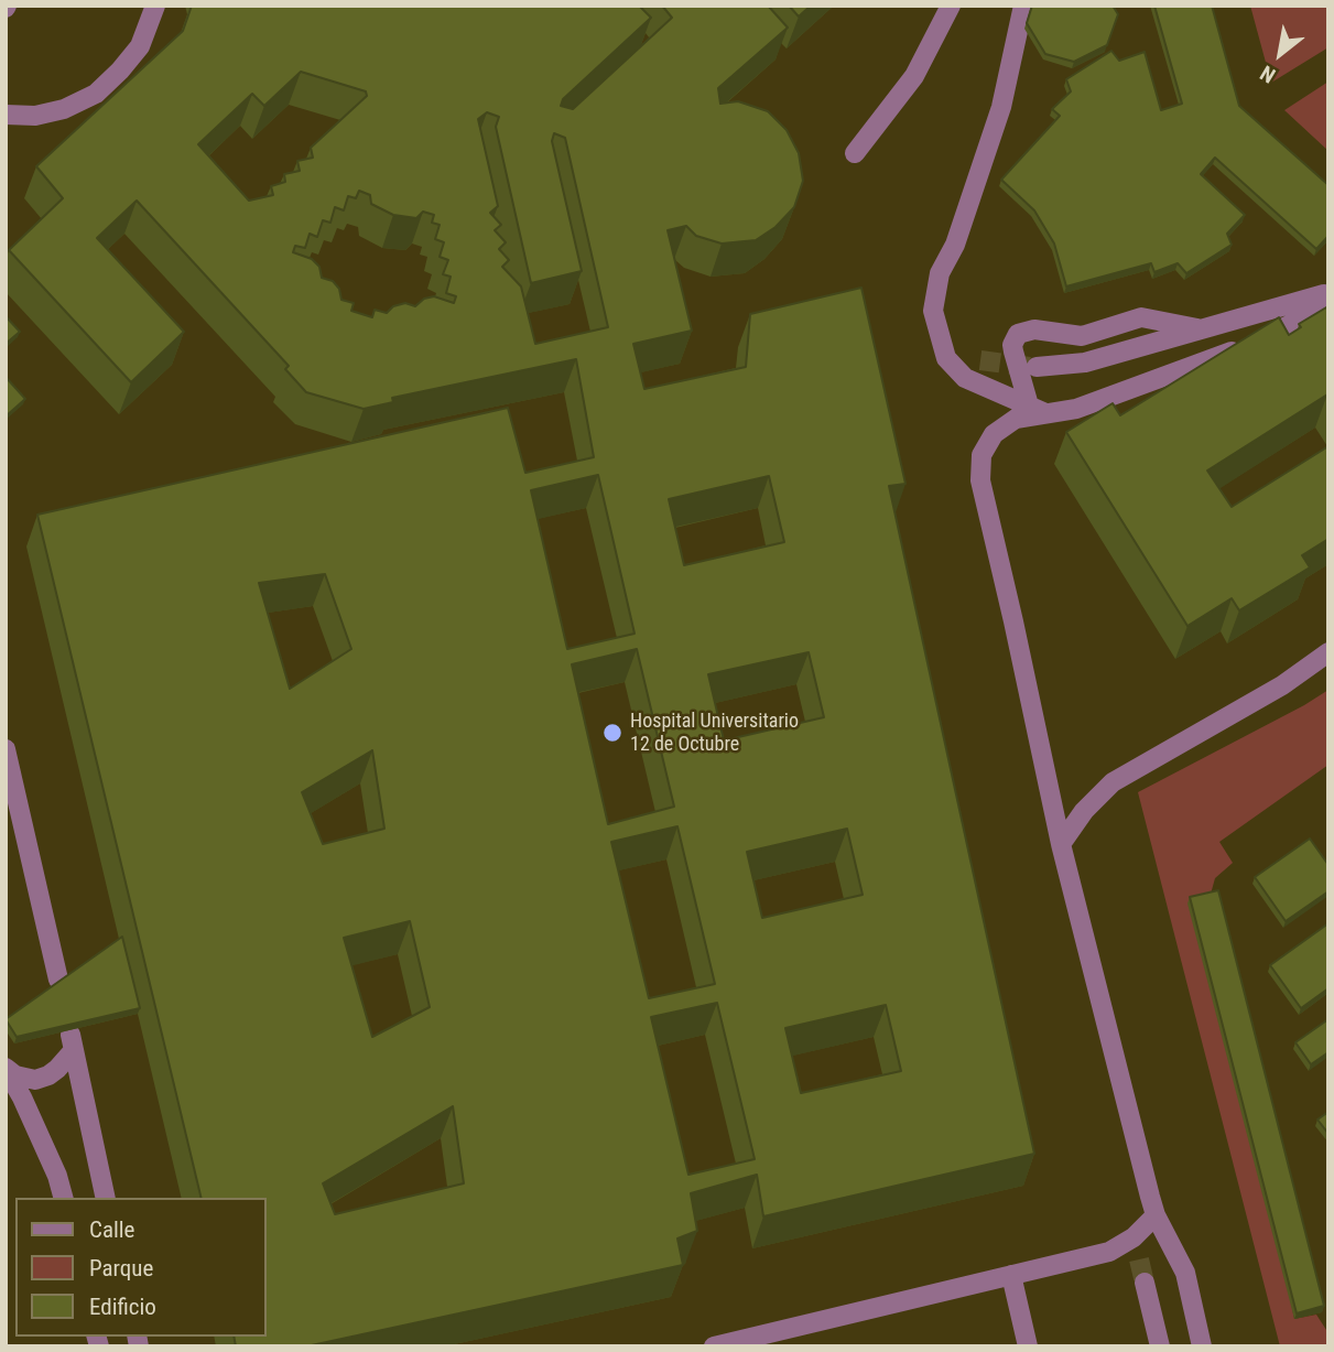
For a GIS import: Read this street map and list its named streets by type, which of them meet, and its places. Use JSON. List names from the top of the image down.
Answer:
{
  "places": ["Hospital Universitario 12 de Octubre"],
  "legend": ["Calle", "Parque", "Edificio"],
  "north": "bottom left"
}
